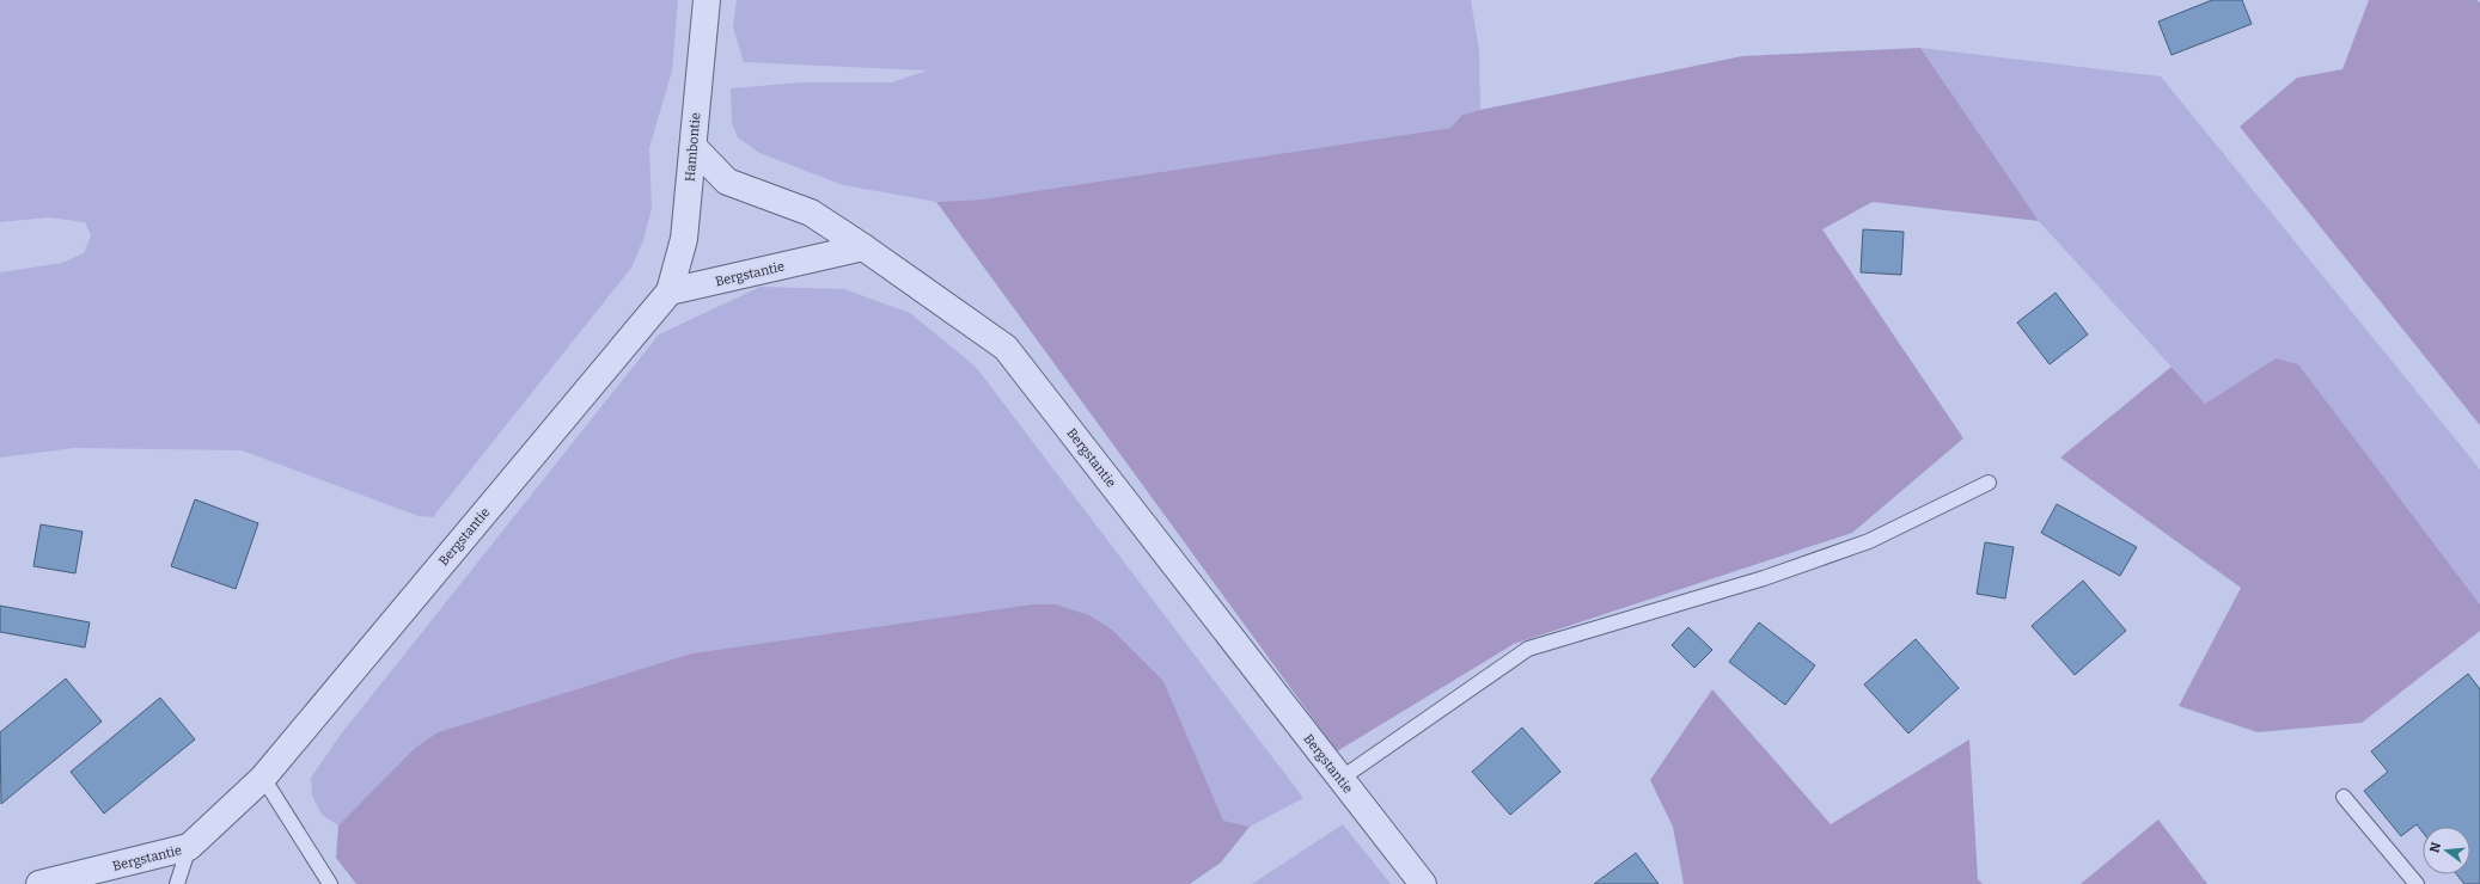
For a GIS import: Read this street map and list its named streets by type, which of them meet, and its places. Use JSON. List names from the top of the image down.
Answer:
{
  "streets": {
    "street": ["Hambontie", "Bergstantie"]
  },
  "crossings": [
    ["Hambontie", "Bergstantie"]
  ],
  "north": "left"
}
